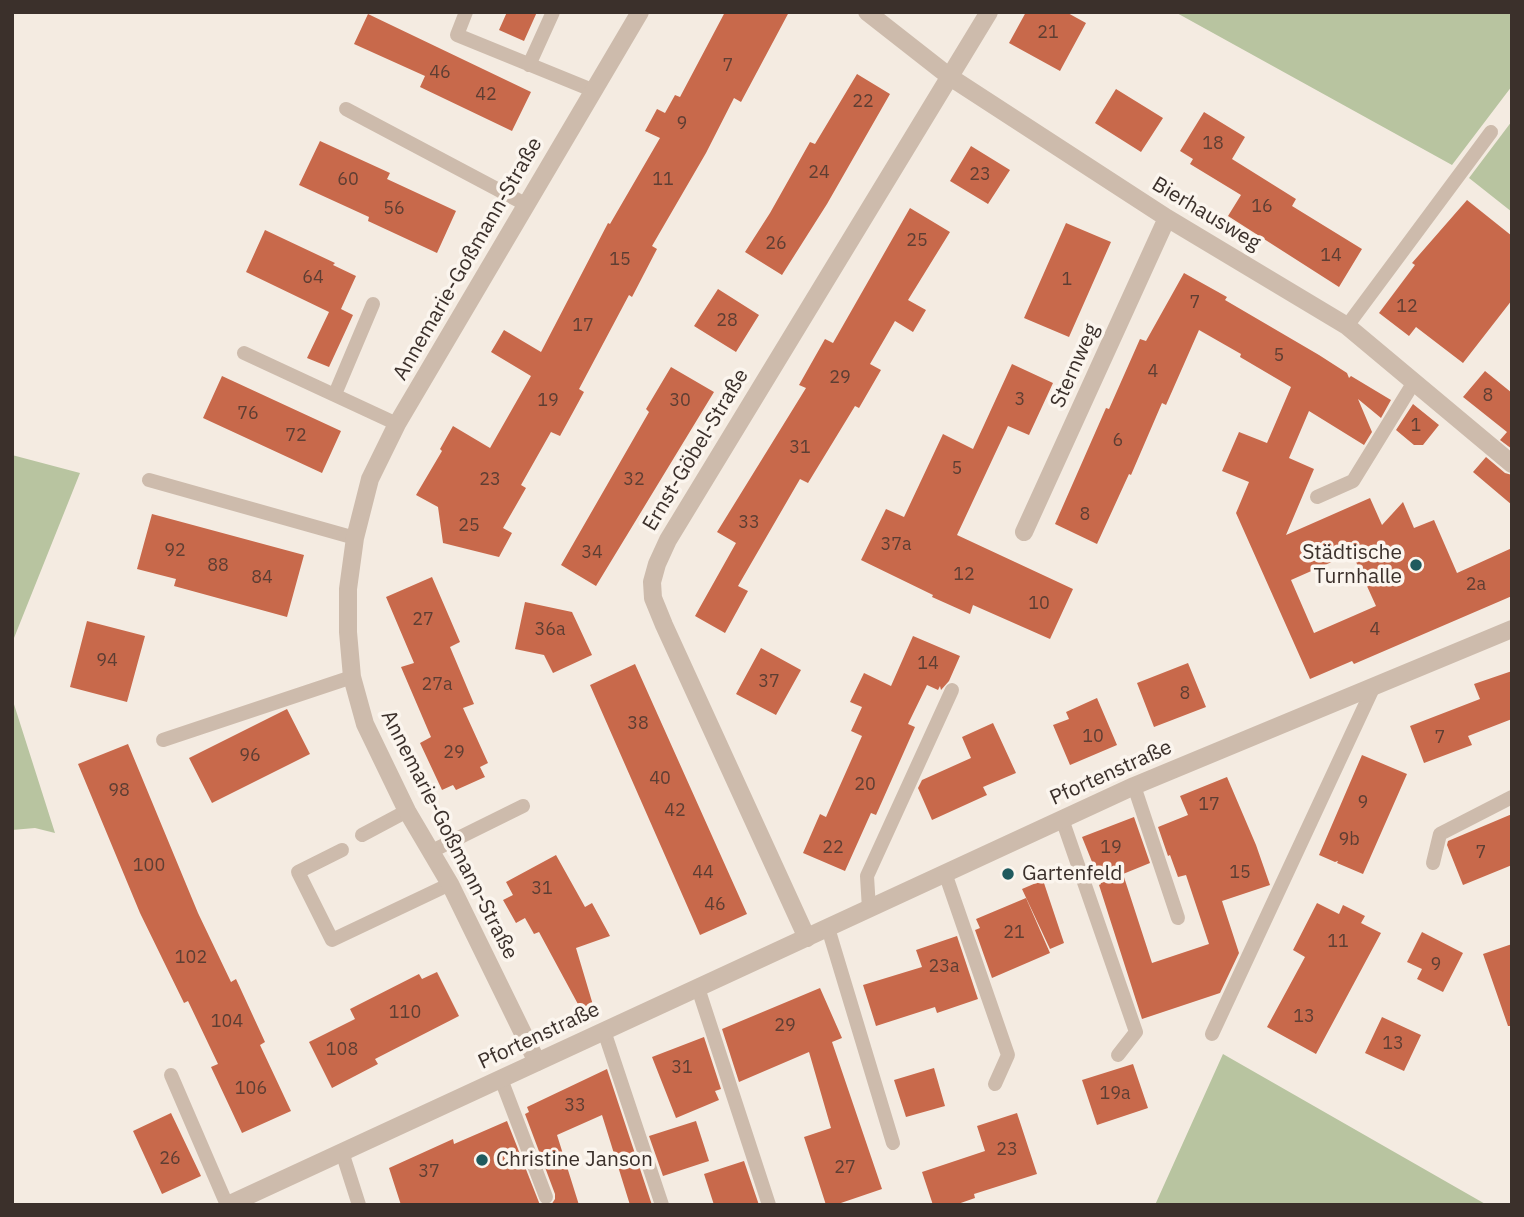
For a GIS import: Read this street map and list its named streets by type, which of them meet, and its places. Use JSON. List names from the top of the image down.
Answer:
{
  "streets": {
    "street": [
      "Bierhausweg",
      "Annemarie-Goßmann-Straße",
      "Sternweg",
      "Ernst-Göbel-Straße",
      "Pfortenstraße"
    ]
  },
  "crossings": [
    ["Bierhausweg", "Sternweg"],
    ["Bierhausweg", "Ernst-Göbel-Straße"],
    ["Annemarie-Goßmann-Straße", "Pfortenstraße"],
    ["Ernst-Göbel-Straße", "Pfortenstraße"]
  ],
  "places": ["Städtische Turnhalle", "Gartenfeld", "Christine Janson"],
  "house_numbers": [
    "21",
    "7",
    "46",
    "42",
    "22",
    "9",
    "18",
    "24",
    "23",
    "60",
    "11",
    "16",
    "56",
    "25",
    "26",
    "14",
    "15",
    "64",
    "1",
    "7",
    "12",
    "28",
    "17",
    "5",
    "4",
    "29",
    "8",
    "3",
    "19",
    "30",
    "76",
    "1",
    "72",
    "6",
    "31",
    "5",
    "23",
    "32",
    "8",
    "33",
    "25",
    "37a",
    "92",
    "34",
    "88",
    "12",
    "84",
    "2a",
    "10",
    "27",
    "36a",
    "4",
    "94",
    "14",
    "37",
    "27a",
    "8",
    "38",
    "10",
    "7",
    "29",
    "96",
    "40",
    "20",
    "98",
    "9",
    "17",
    "42",
    "9b",
    "22",
    "19",
    "7",
    "100",
    "44",
    "15",
    "31",
    "46",
    "21",
    "11",
    "102",
    "9",
    "23a",
    "110",
    "13",
    "104",
    "29",
    "13",
    "108",
    "31",
    "106",
    "19a",
    "33",
    "23",
    "26",
    "27",
    "37"
  ]
}
